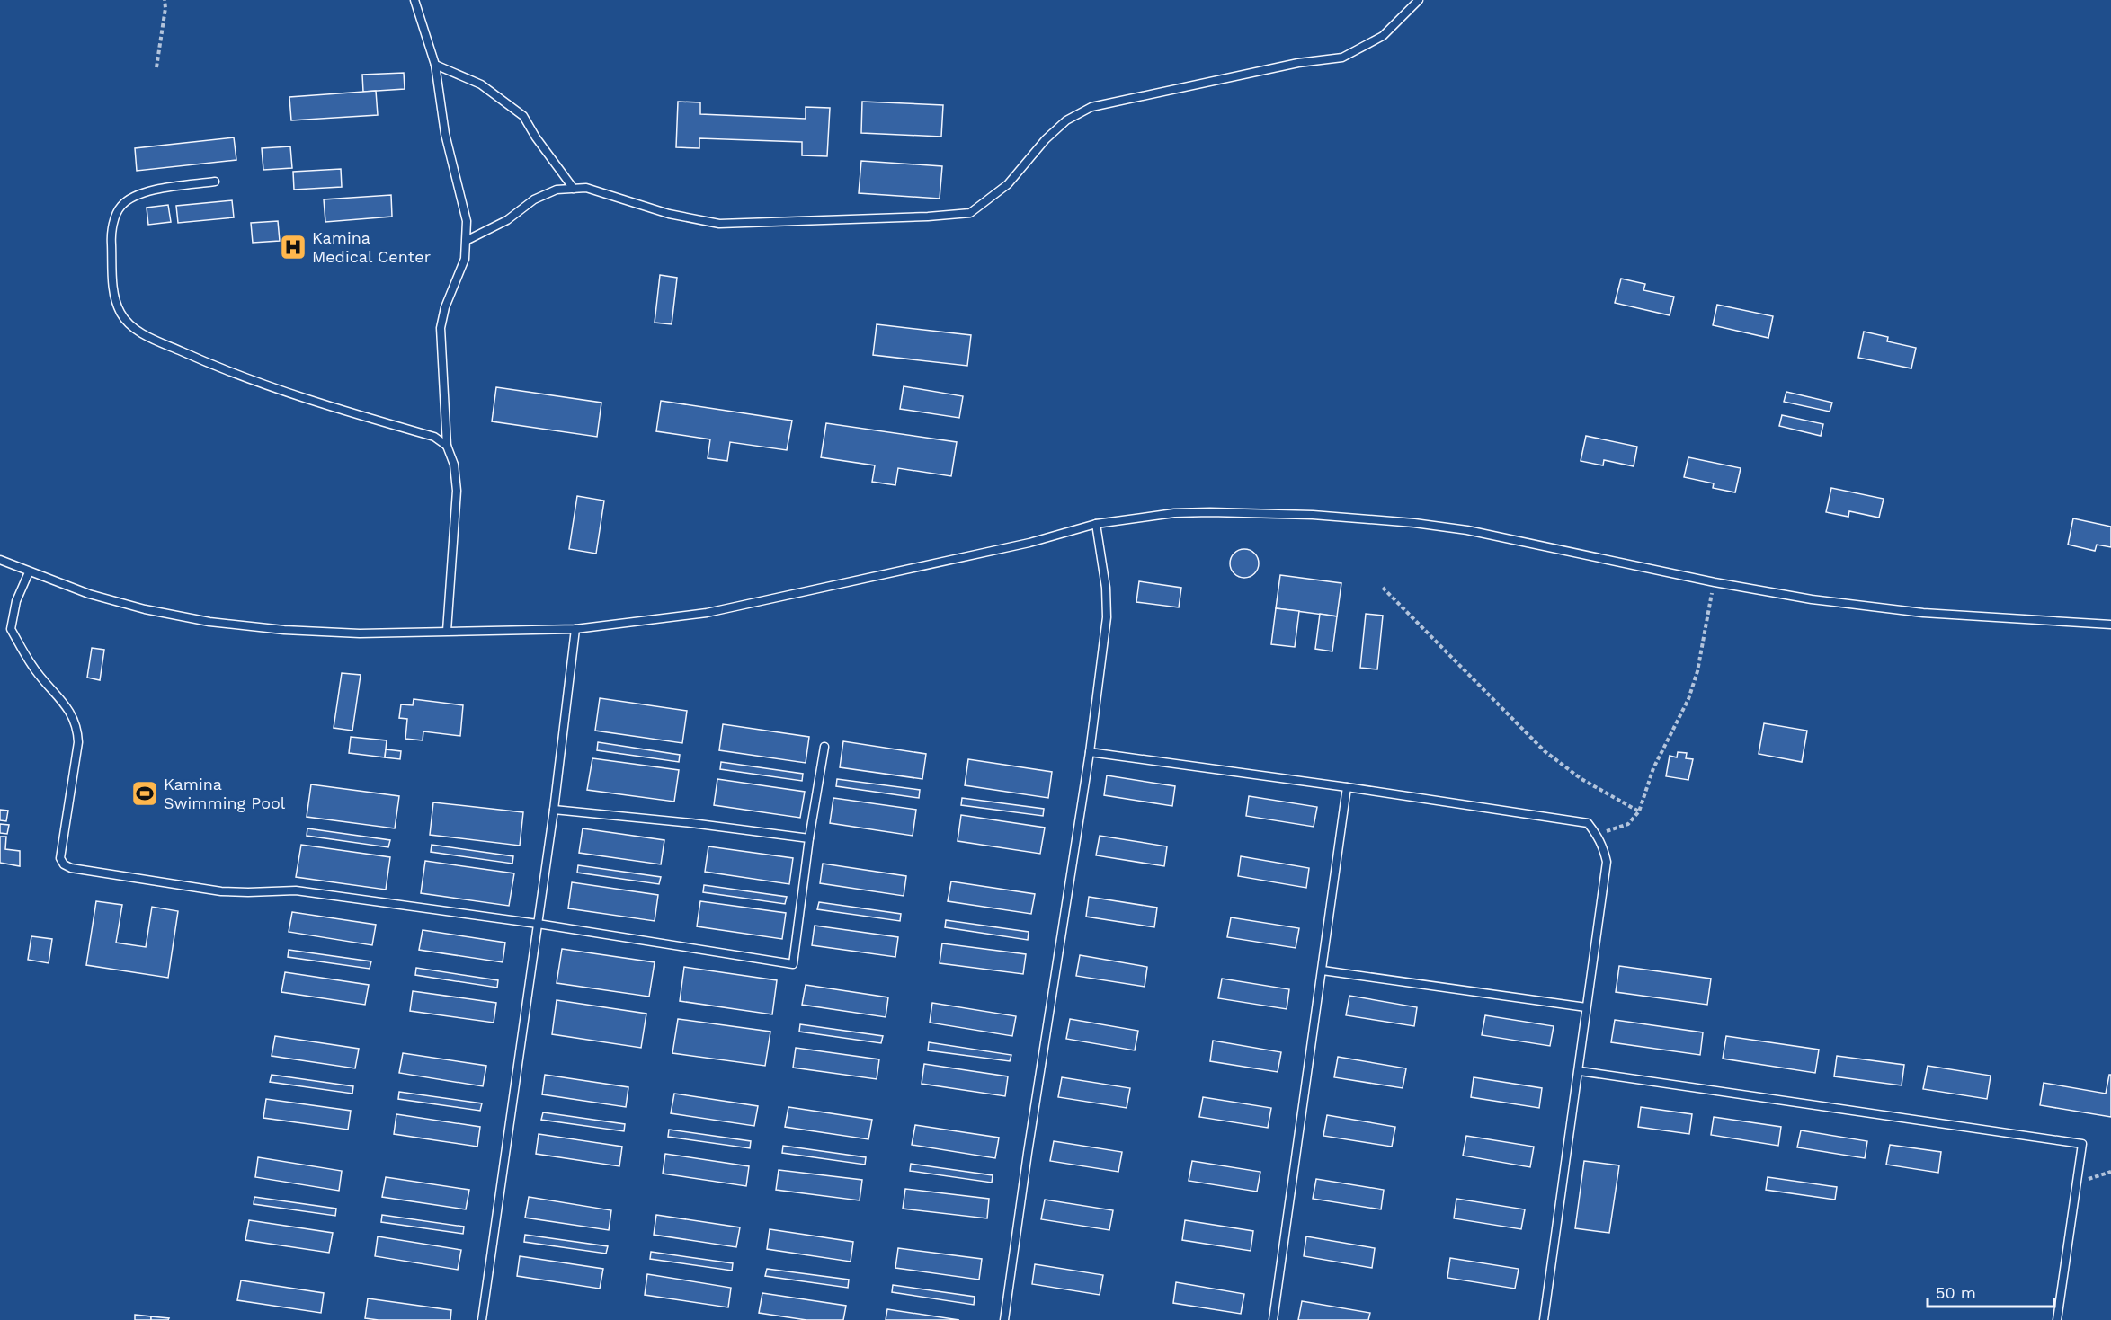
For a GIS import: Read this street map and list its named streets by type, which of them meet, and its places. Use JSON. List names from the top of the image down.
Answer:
{
  "places": {
    "hospital": ["Kamina Medical Center"],
    "sports": ["Kamina Swimming Pool"]
  },
  "scale_bar": "50 m"
}
